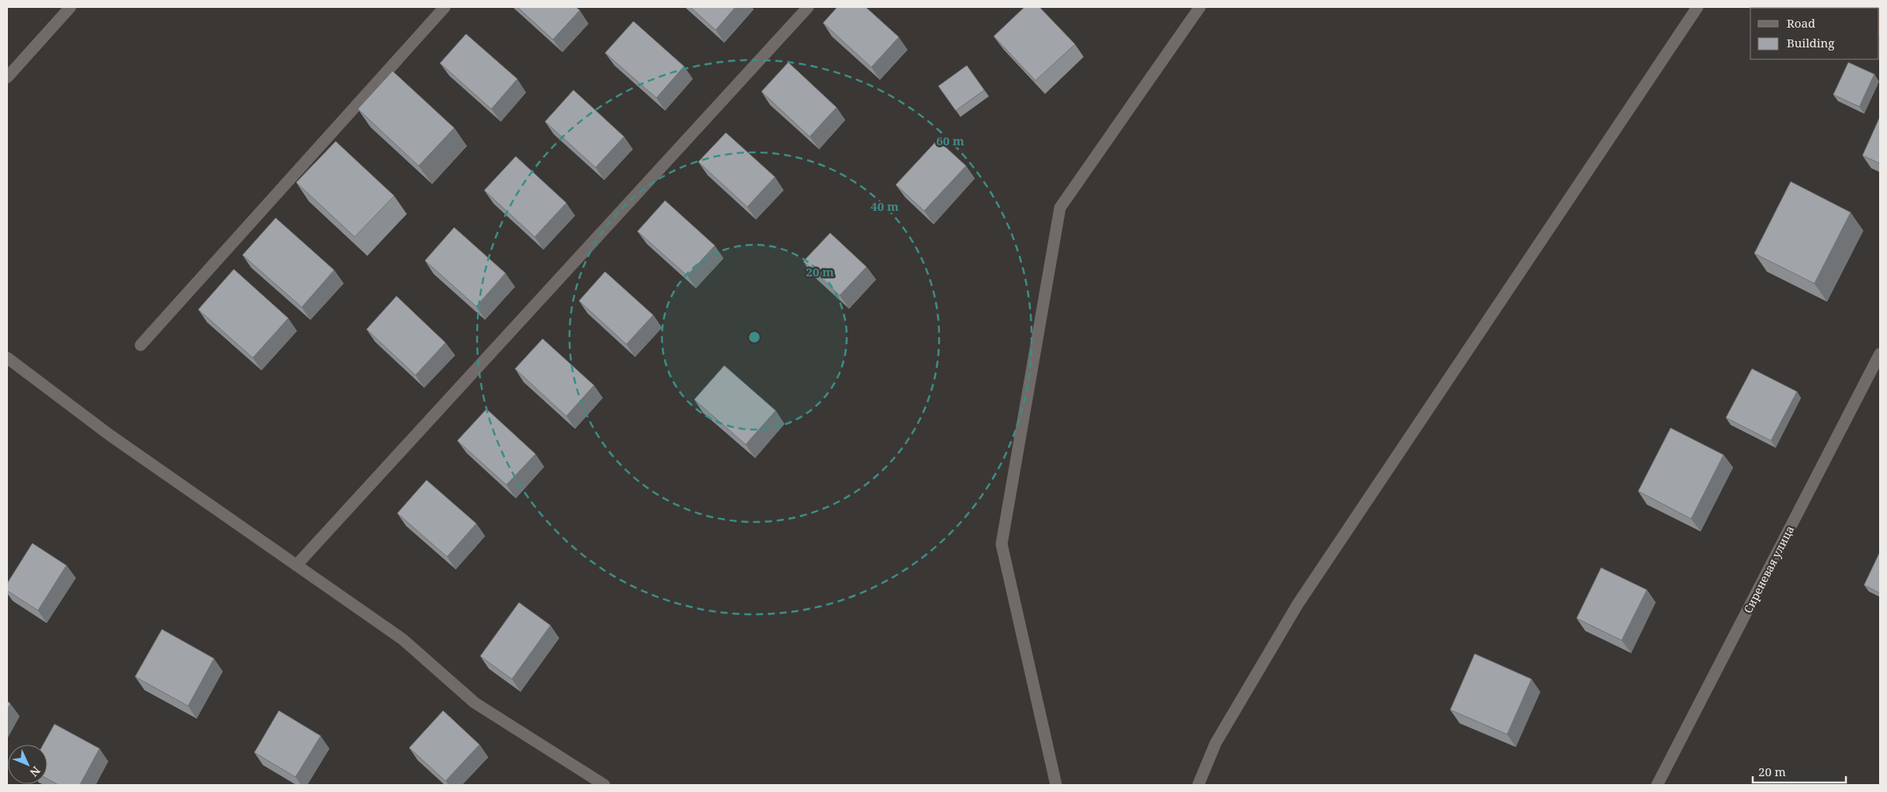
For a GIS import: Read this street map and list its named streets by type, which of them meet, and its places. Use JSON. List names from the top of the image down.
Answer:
{
  "streets": {
    "street": ["Сиреневая улица"]
  },
  "legend": ["Road", "Building"],
  "scale_bar": "20 m",
  "north": "bottom right",
  "rings": ["60 m", "40 m", "20 m"]
}
